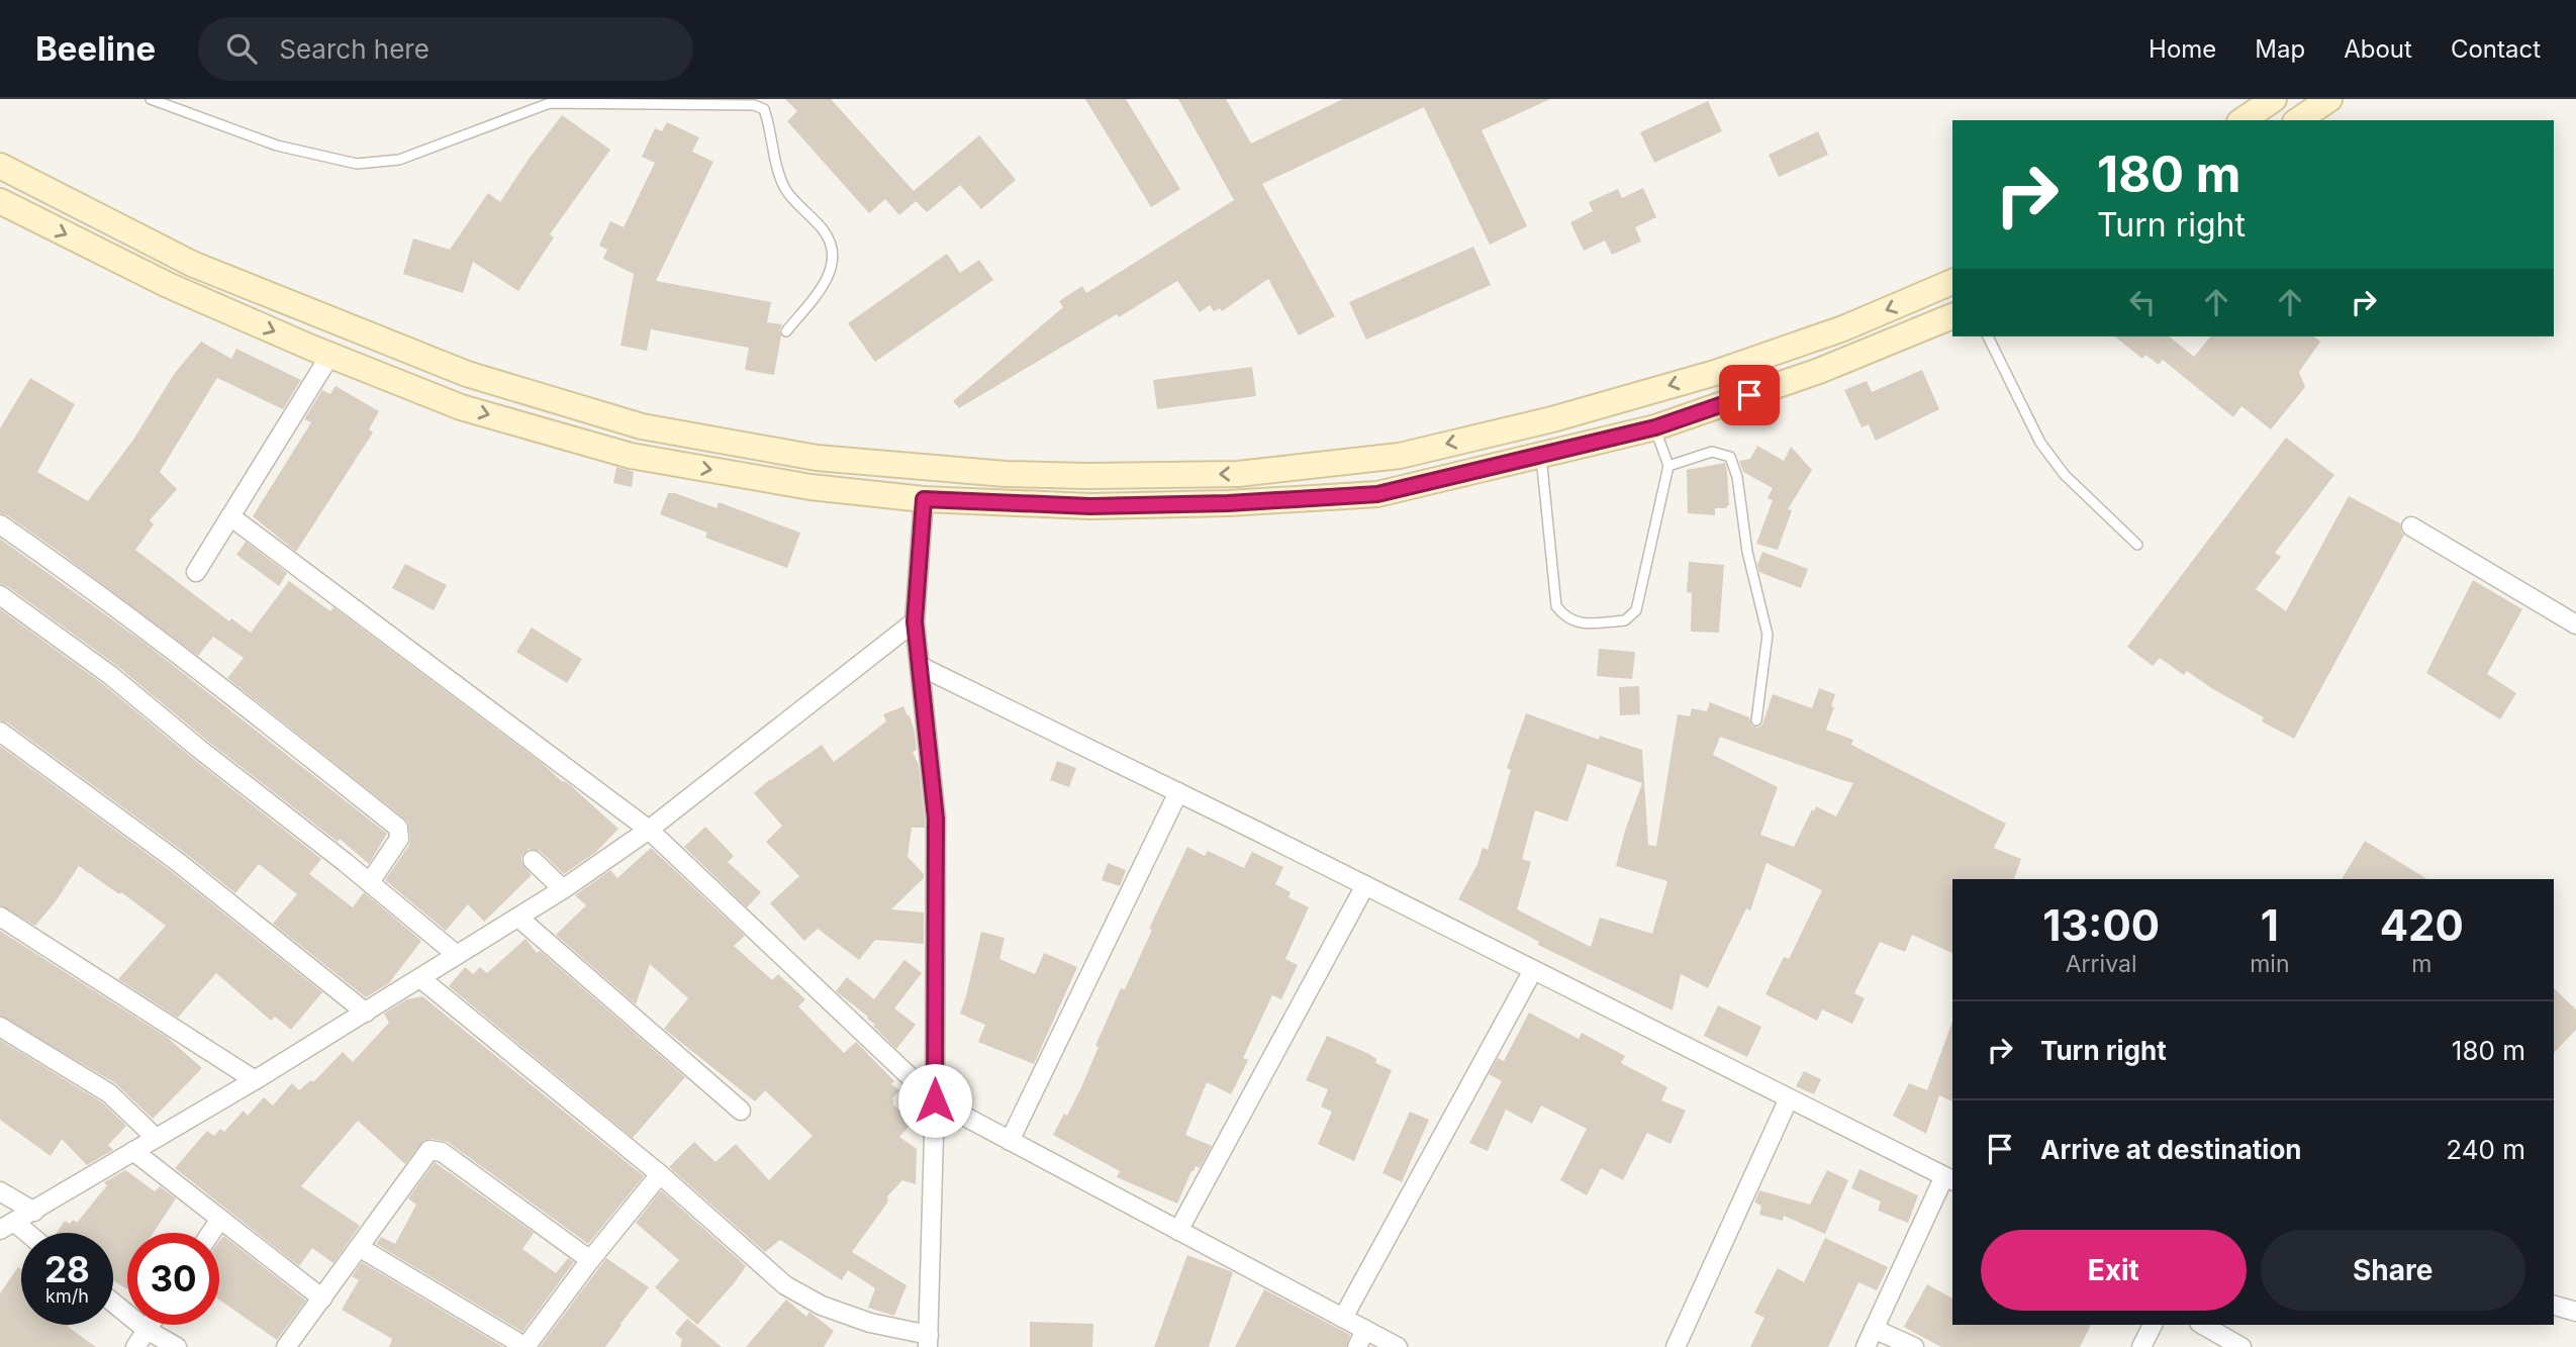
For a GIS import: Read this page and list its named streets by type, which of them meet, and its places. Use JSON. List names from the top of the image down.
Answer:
{
  "page": {
    "header": "Beeline",
    "search": "Search here",
    "nav": [
      "Home",
      "Map",
      "About",
      "Contact"
    ],
    "turn": ["180 m", "Turn right"],
    "eta": [
      "13:00",
      "Arrival",
      "1",
      "min",
      "420",
      "m"
    ],
    "list": [
      {
        "name": "Turn right",
        "value": "180 m"
      },
      {
        "name": "Arrive at destination",
        "value": "240 m"
      }
    ],
    "buttons": ["Exit", "Share"],
    "speed": "28 km/h",
    "limit": "30"
  }
}
